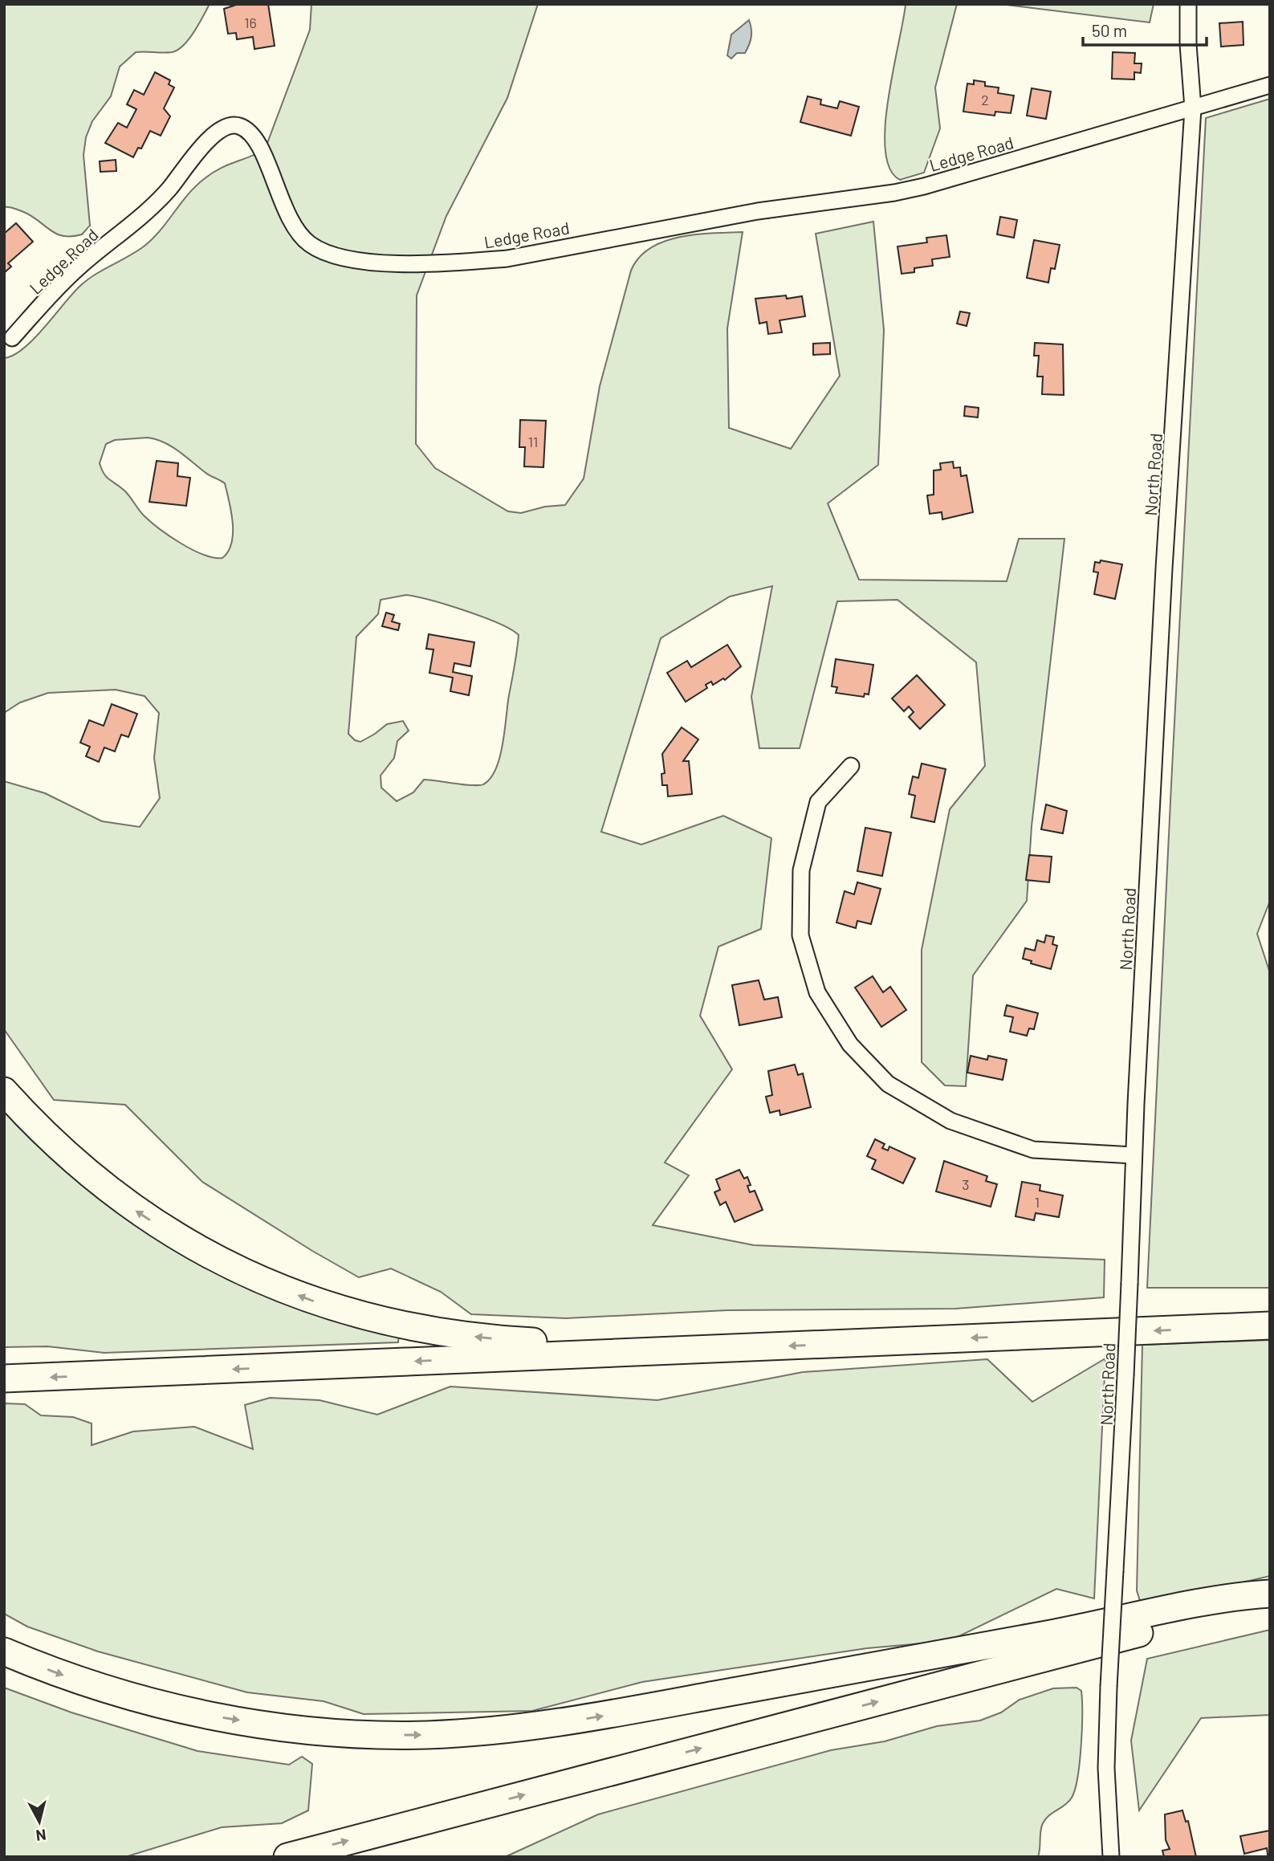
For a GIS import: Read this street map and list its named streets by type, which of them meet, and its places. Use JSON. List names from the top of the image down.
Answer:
{
  "streets": {
    "street": ["Ledge Road", "North Road"]
  },
  "crossings": [
    ["Ledge Road", "North Road"]
  ],
  "house_numbers": [
    "16",
    "2",
    "11",
    "3",
    "1"
  ],
  "scale_bar": "50 m",
  "north": "bottom"
}
